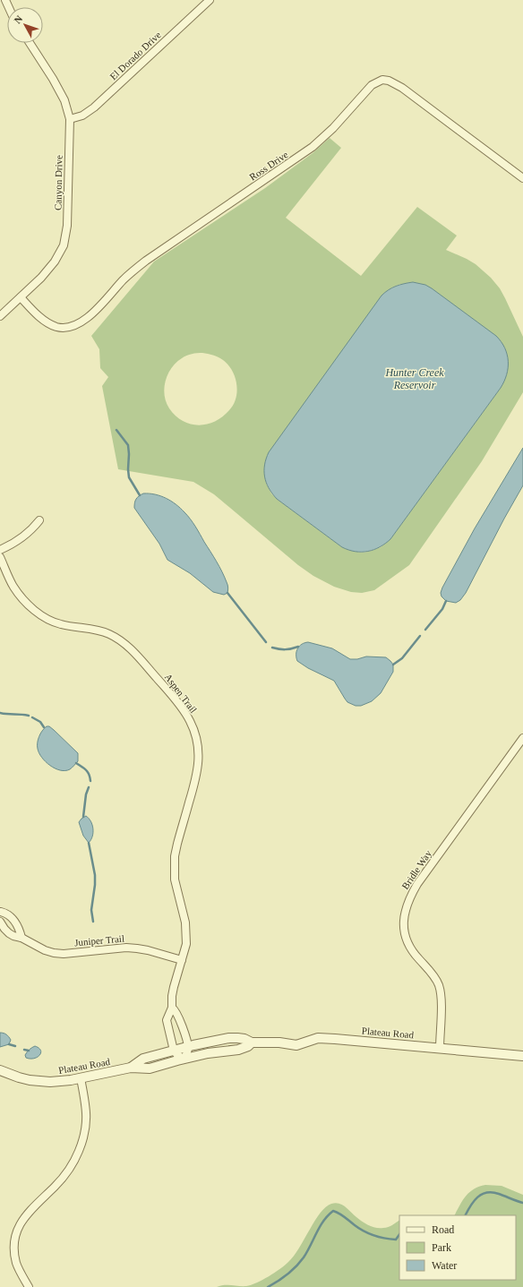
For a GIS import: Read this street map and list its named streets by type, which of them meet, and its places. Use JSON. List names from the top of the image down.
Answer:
{
  "streets": {
    "street": [
      "El Dorado Drive",
      "Ross Drive",
      "Canyon Drive",
      "Aspen Trail",
      "Bridle Way",
      "Juniper Trail",
      "Plateau Road"
    ]
  },
  "crossings": [
    ["El Dorado Drive", "Canyon Drive"],
    ["Ross Drive", "Canyon Drive"],
    ["Aspen Trail", "Juniper Trail"],
    ["Aspen Trail", "Plateau Road"],
    ["Bridle Way", "Plateau Road"]
  ],
  "water": ["Hunter Creek Reservoir"],
  "legend": ["Road", "Park", "Water"],
  "north": "top left"
}
